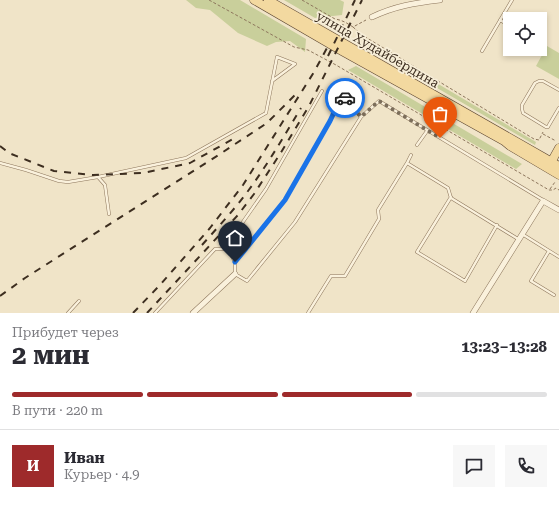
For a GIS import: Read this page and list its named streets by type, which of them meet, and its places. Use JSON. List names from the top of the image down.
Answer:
{
  "streets": {
    "main road": ["улица Худайбердина"]
  },
  "page": {
    "heading": ["2 мин", "Прибудет через", "13:23–13:28"],
    "panel": ["Иван", "Курьер · 4.9"],
    "bar": "В пути · 220 m",
    "round": "И"
  }
}
